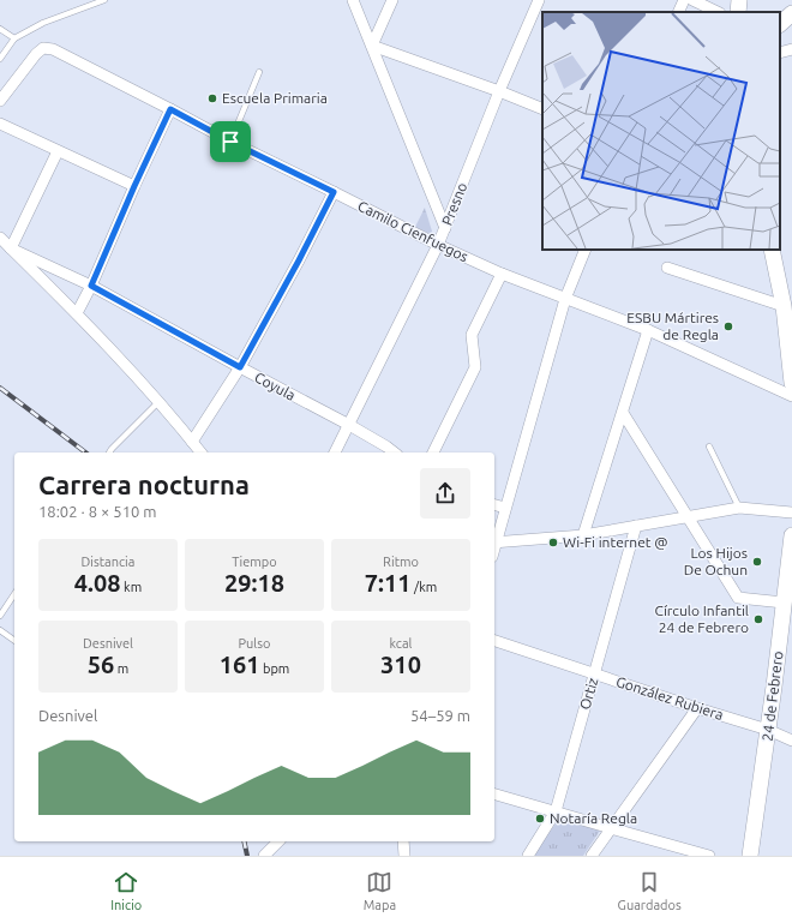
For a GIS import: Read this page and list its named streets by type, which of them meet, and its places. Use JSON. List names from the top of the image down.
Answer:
{
  "streets": {
    "main road": ["24 de Febrero"],
    "street": [
      "Presno",
      "Camilo Cienfuegos",
      "Coyula",
      "Ortiz",
      "González Rubiera"
    ]
  },
  "crossings": [
    ["Presno", "Camilo Cienfuegos"],
    ["Presno", "Coyula"],
    ["Ortiz", "González Rubiera"],
    ["24 de Febrero", "González Rubiera"]
  ],
  "places": [
    "Escuela Primaria",
    "ESBU Mártires de Regla",
    "Wi-Fi internet @",
    "Los Hijos De Ochun",
    "Círculo Infantil 24 de Febrero",
    "Notaría Regla"
  ],
  "page": {
    "heading": ["Carrera nocturna", "18:02 · 8 × 510 m"],
    "stats": [
      ["Distancia", "4.08 km"],
      ["Tiempo", "29:18"],
      ["Ritmo", "7:11 /km"],
      ["Desnivel", "56 m"],
      ["Pulso", "161 bpm"],
      ["kcal", "310"]
    ],
    "chart": ["Desnivel", "54–59 m"],
    "tabs": ["Inicio", "Mapa", "Guardados"]
  }
}
